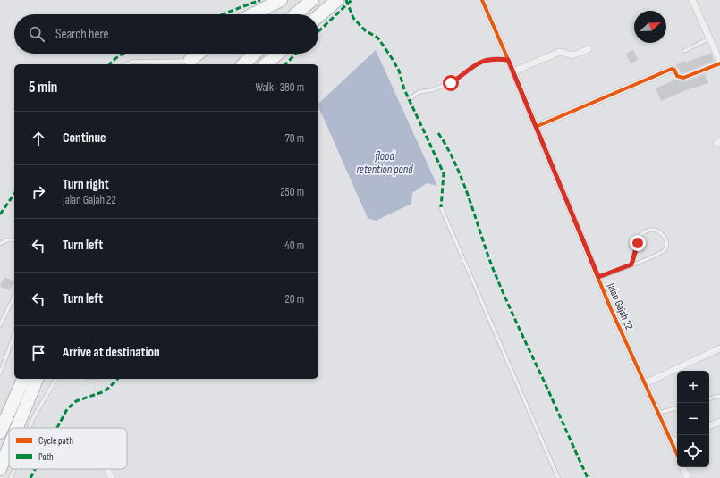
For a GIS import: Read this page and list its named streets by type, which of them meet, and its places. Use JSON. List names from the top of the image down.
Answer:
{
  "streets": {
    "street": ["Jalan Gajah 22"]
  },
  "water": ["flood retention pond"],
  "legend": ["Cycle path", "Path"],
  "north": "top right",
  "page": {
    "search": "Search here",
    "heading": ["5 min", "Walk · 380 m"],
    "list": [
      ["Continue", "70 m"],
      ["Turn right", "Jalan Gajah 22", "250 m"],
      ["Turn left", "40 m"],
      ["Turn left", "20 m"],
      "Arrive at destination"
    ],
    "map_buttons": ["+", "−"]
  }
}
